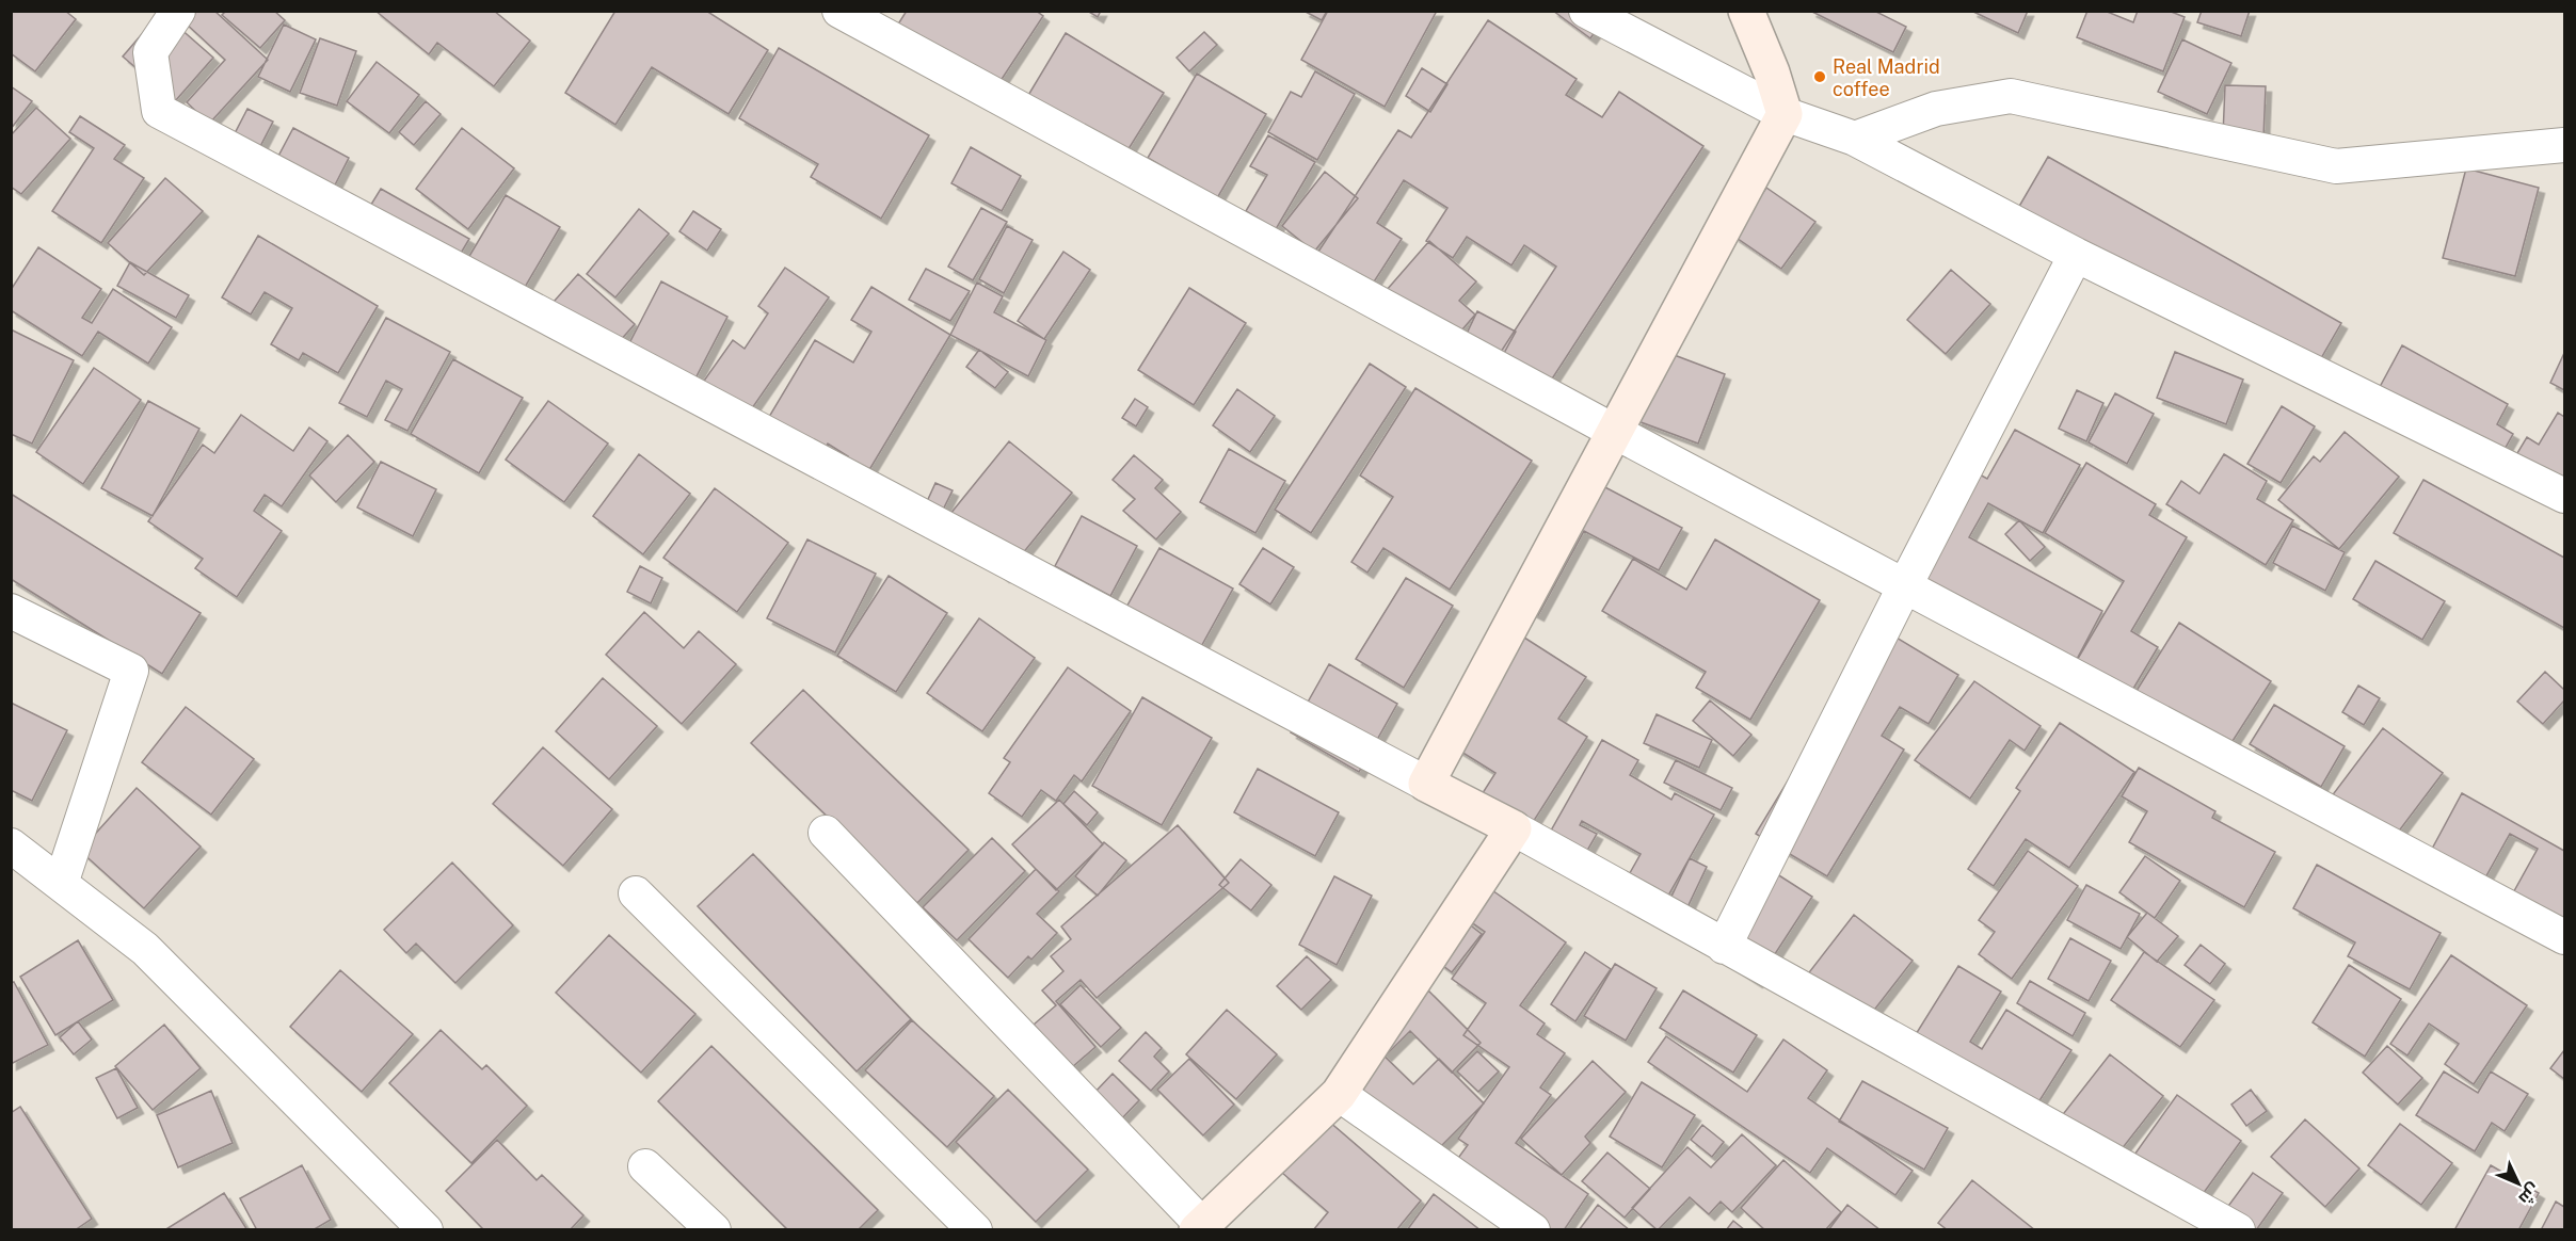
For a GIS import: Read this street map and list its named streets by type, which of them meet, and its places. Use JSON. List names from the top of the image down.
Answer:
{
  "places": ["Real Madrid coffee"],
  "north": "bottom right"
}
